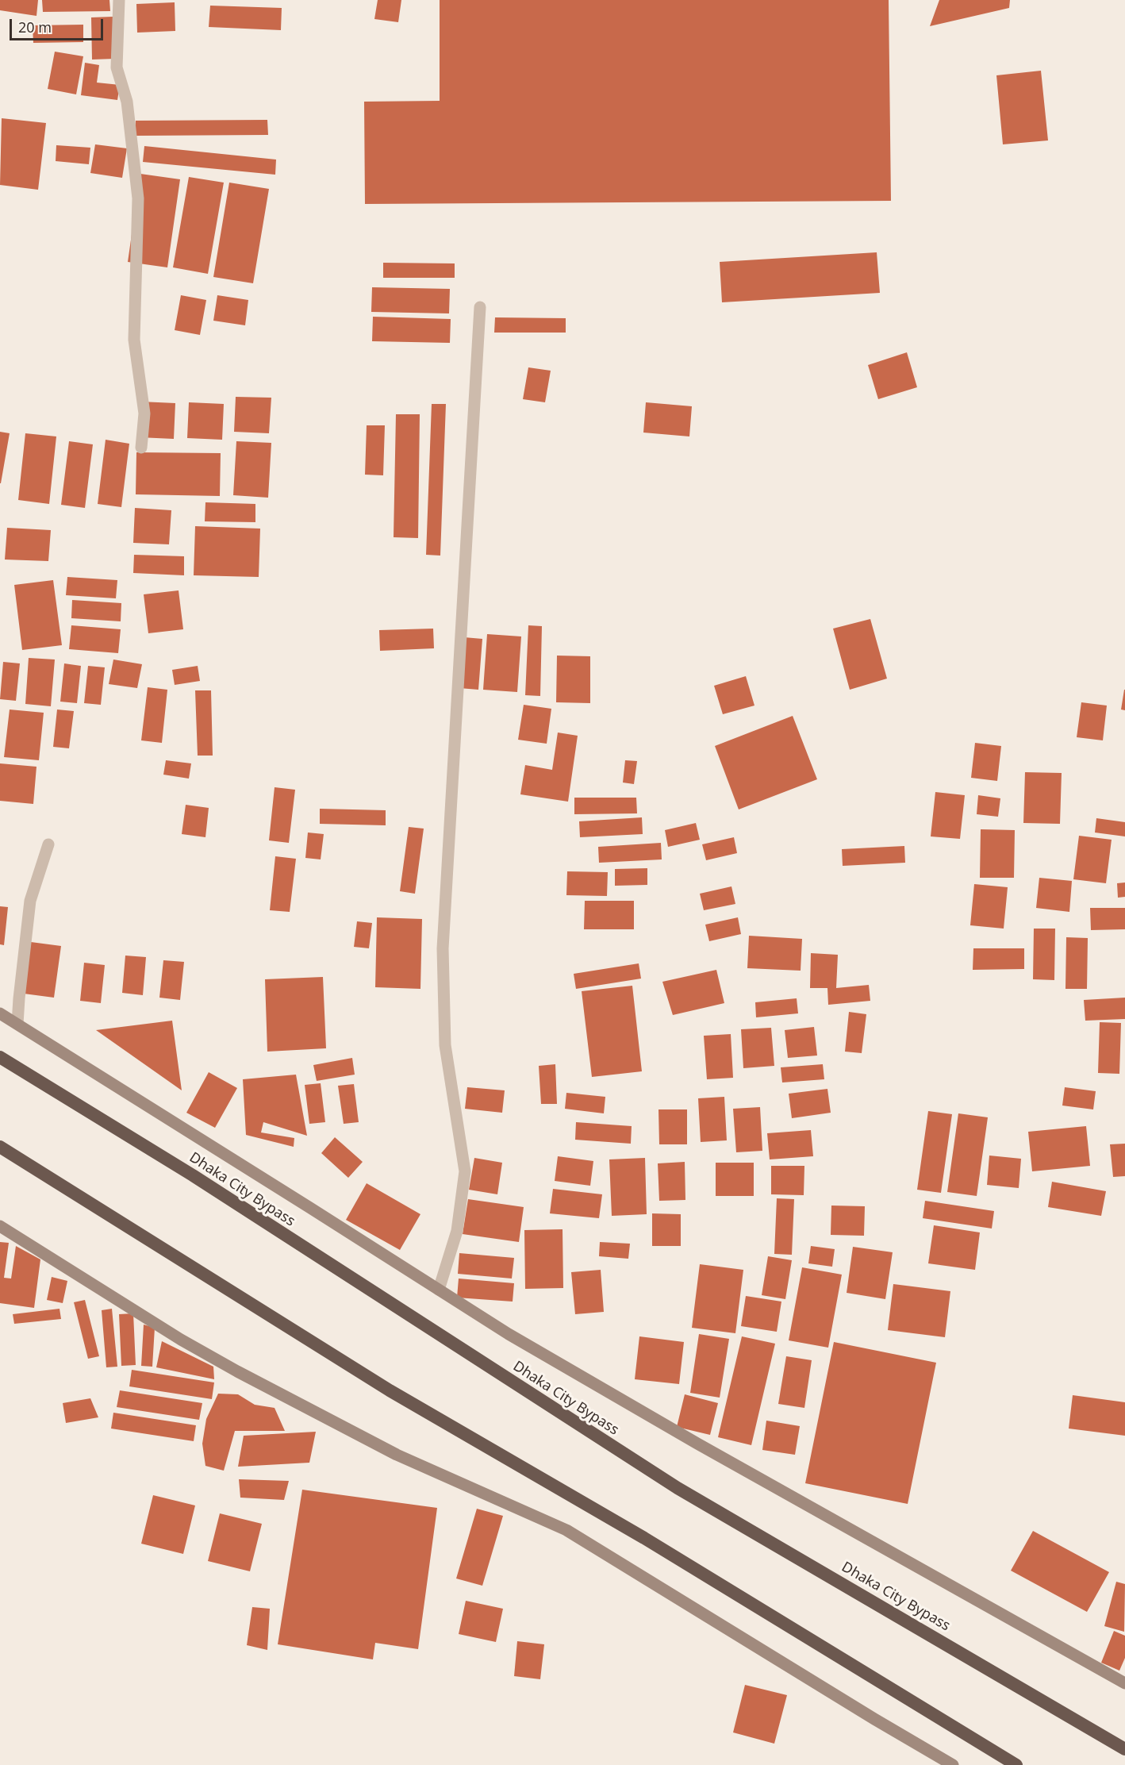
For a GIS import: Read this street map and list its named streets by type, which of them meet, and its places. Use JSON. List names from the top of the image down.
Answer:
{
  "streets": {
    "highway": ["Dhaka City Bypass"]
  },
  "scale_bar": "20 m"
}
